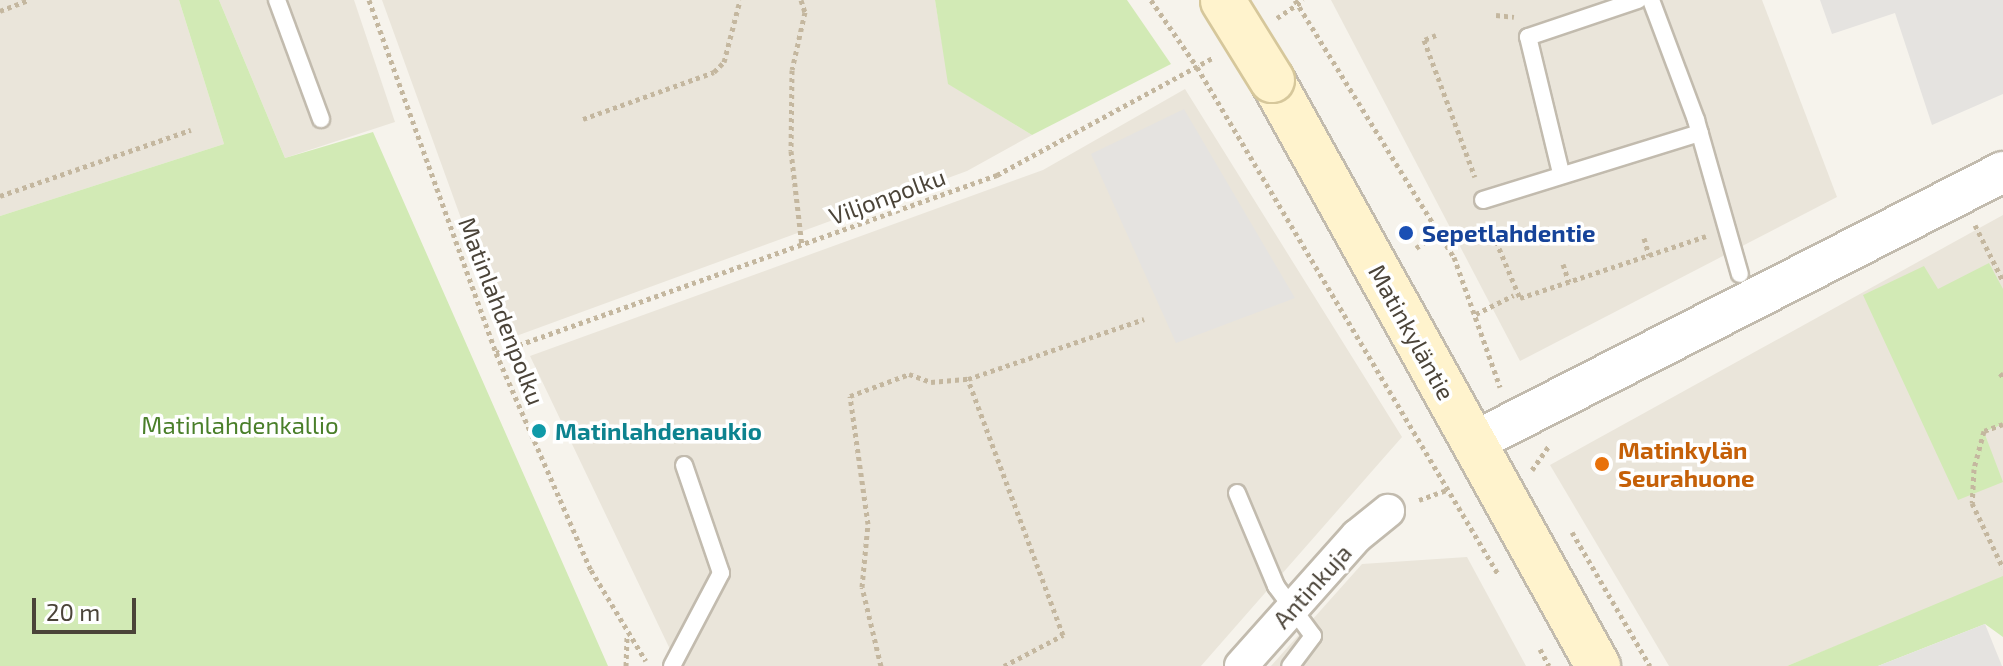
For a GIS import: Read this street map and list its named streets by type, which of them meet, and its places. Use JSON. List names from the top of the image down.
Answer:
{
  "streets": {
    "main road": ["Matinkyläntie"],
    "street": ["Antinkuja"],
    "path": ["Viljonpolku", "Matinlahdenpolku"]
  },
  "crossings": [
    ["Viljonpolku", "Matinlahdenpolku"]
  ],
  "parks": ["Matinlahdenkallio"],
  "places": ["Sepetlahdentie", "Matinlahdenaukio", "Matinkylän Seurahuone"],
  "scale_bar": "20 m"
}
